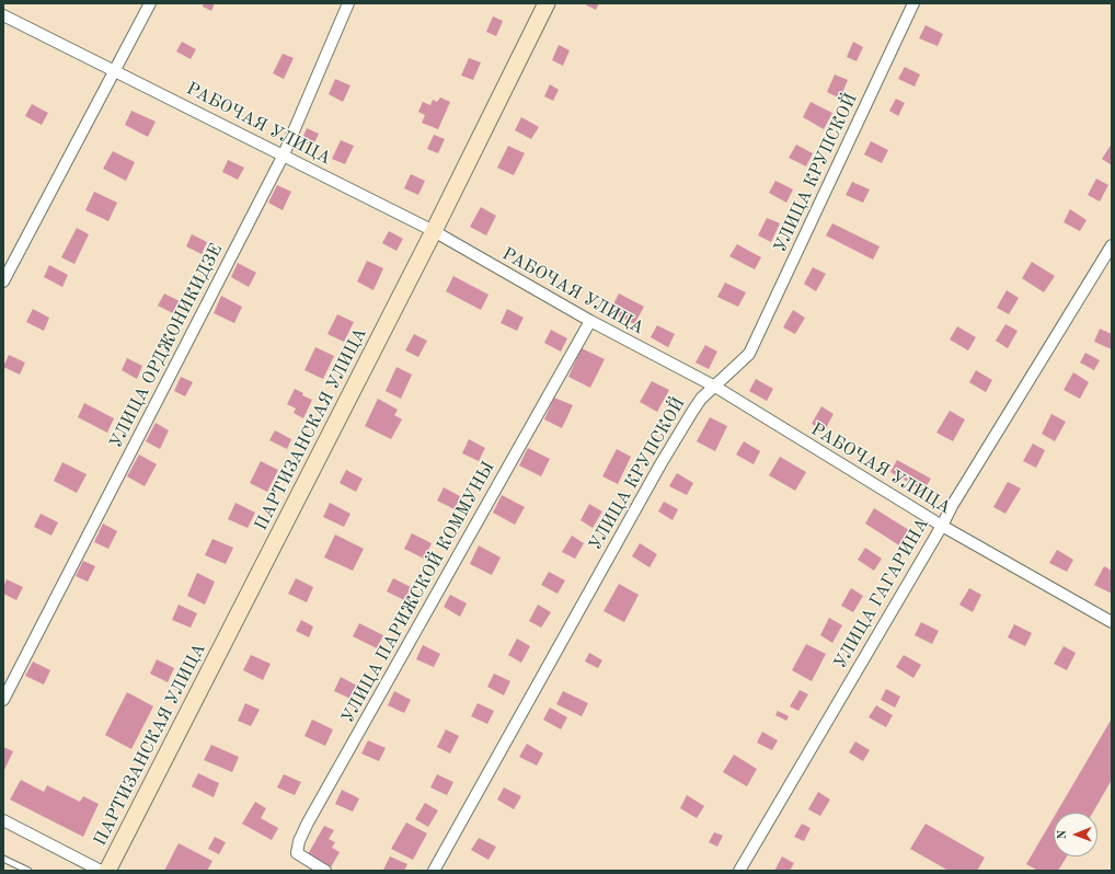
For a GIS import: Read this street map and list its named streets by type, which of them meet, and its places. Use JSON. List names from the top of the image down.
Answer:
{
  "streets": {
    "main road": ["ПАРТИЗАНСКАЯ УЛИЦА"],
    "street": [
      "РАБОЧАЯ УЛИЦА",
      "УЛИЦА КРУПСКОЙ",
      "УЛИЦА ОРДЖОНИКИДЗЕ",
      "УЛИЦА ПАРИЖСКОЙ КОММУНЫ",
      "УЛИЦА ГАГАРИНА"
    ]
  },
  "crossings": [
    ["РАБОЧАЯ УЛИЦА", "УЛИЦА КРУПСКОЙ"],
    ["РАБОЧАЯ УЛИЦА", "УЛИЦА ОРДЖОНИКИДЗЕ"],
    ["РАБОЧАЯ УЛИЦА", "ПАРТИЗАНСКАЯ УЛИЦА"],
    ["РАБОЧАЯ УЛИЦА", "УЛИЦА ПАРИЖСКОЙ КОММУНЫ"],
    ["РАБОЧАЯ УЛИЦА", "УЛИЦА ГАГАРИНА"]
  ],
  "north": "left"
}
